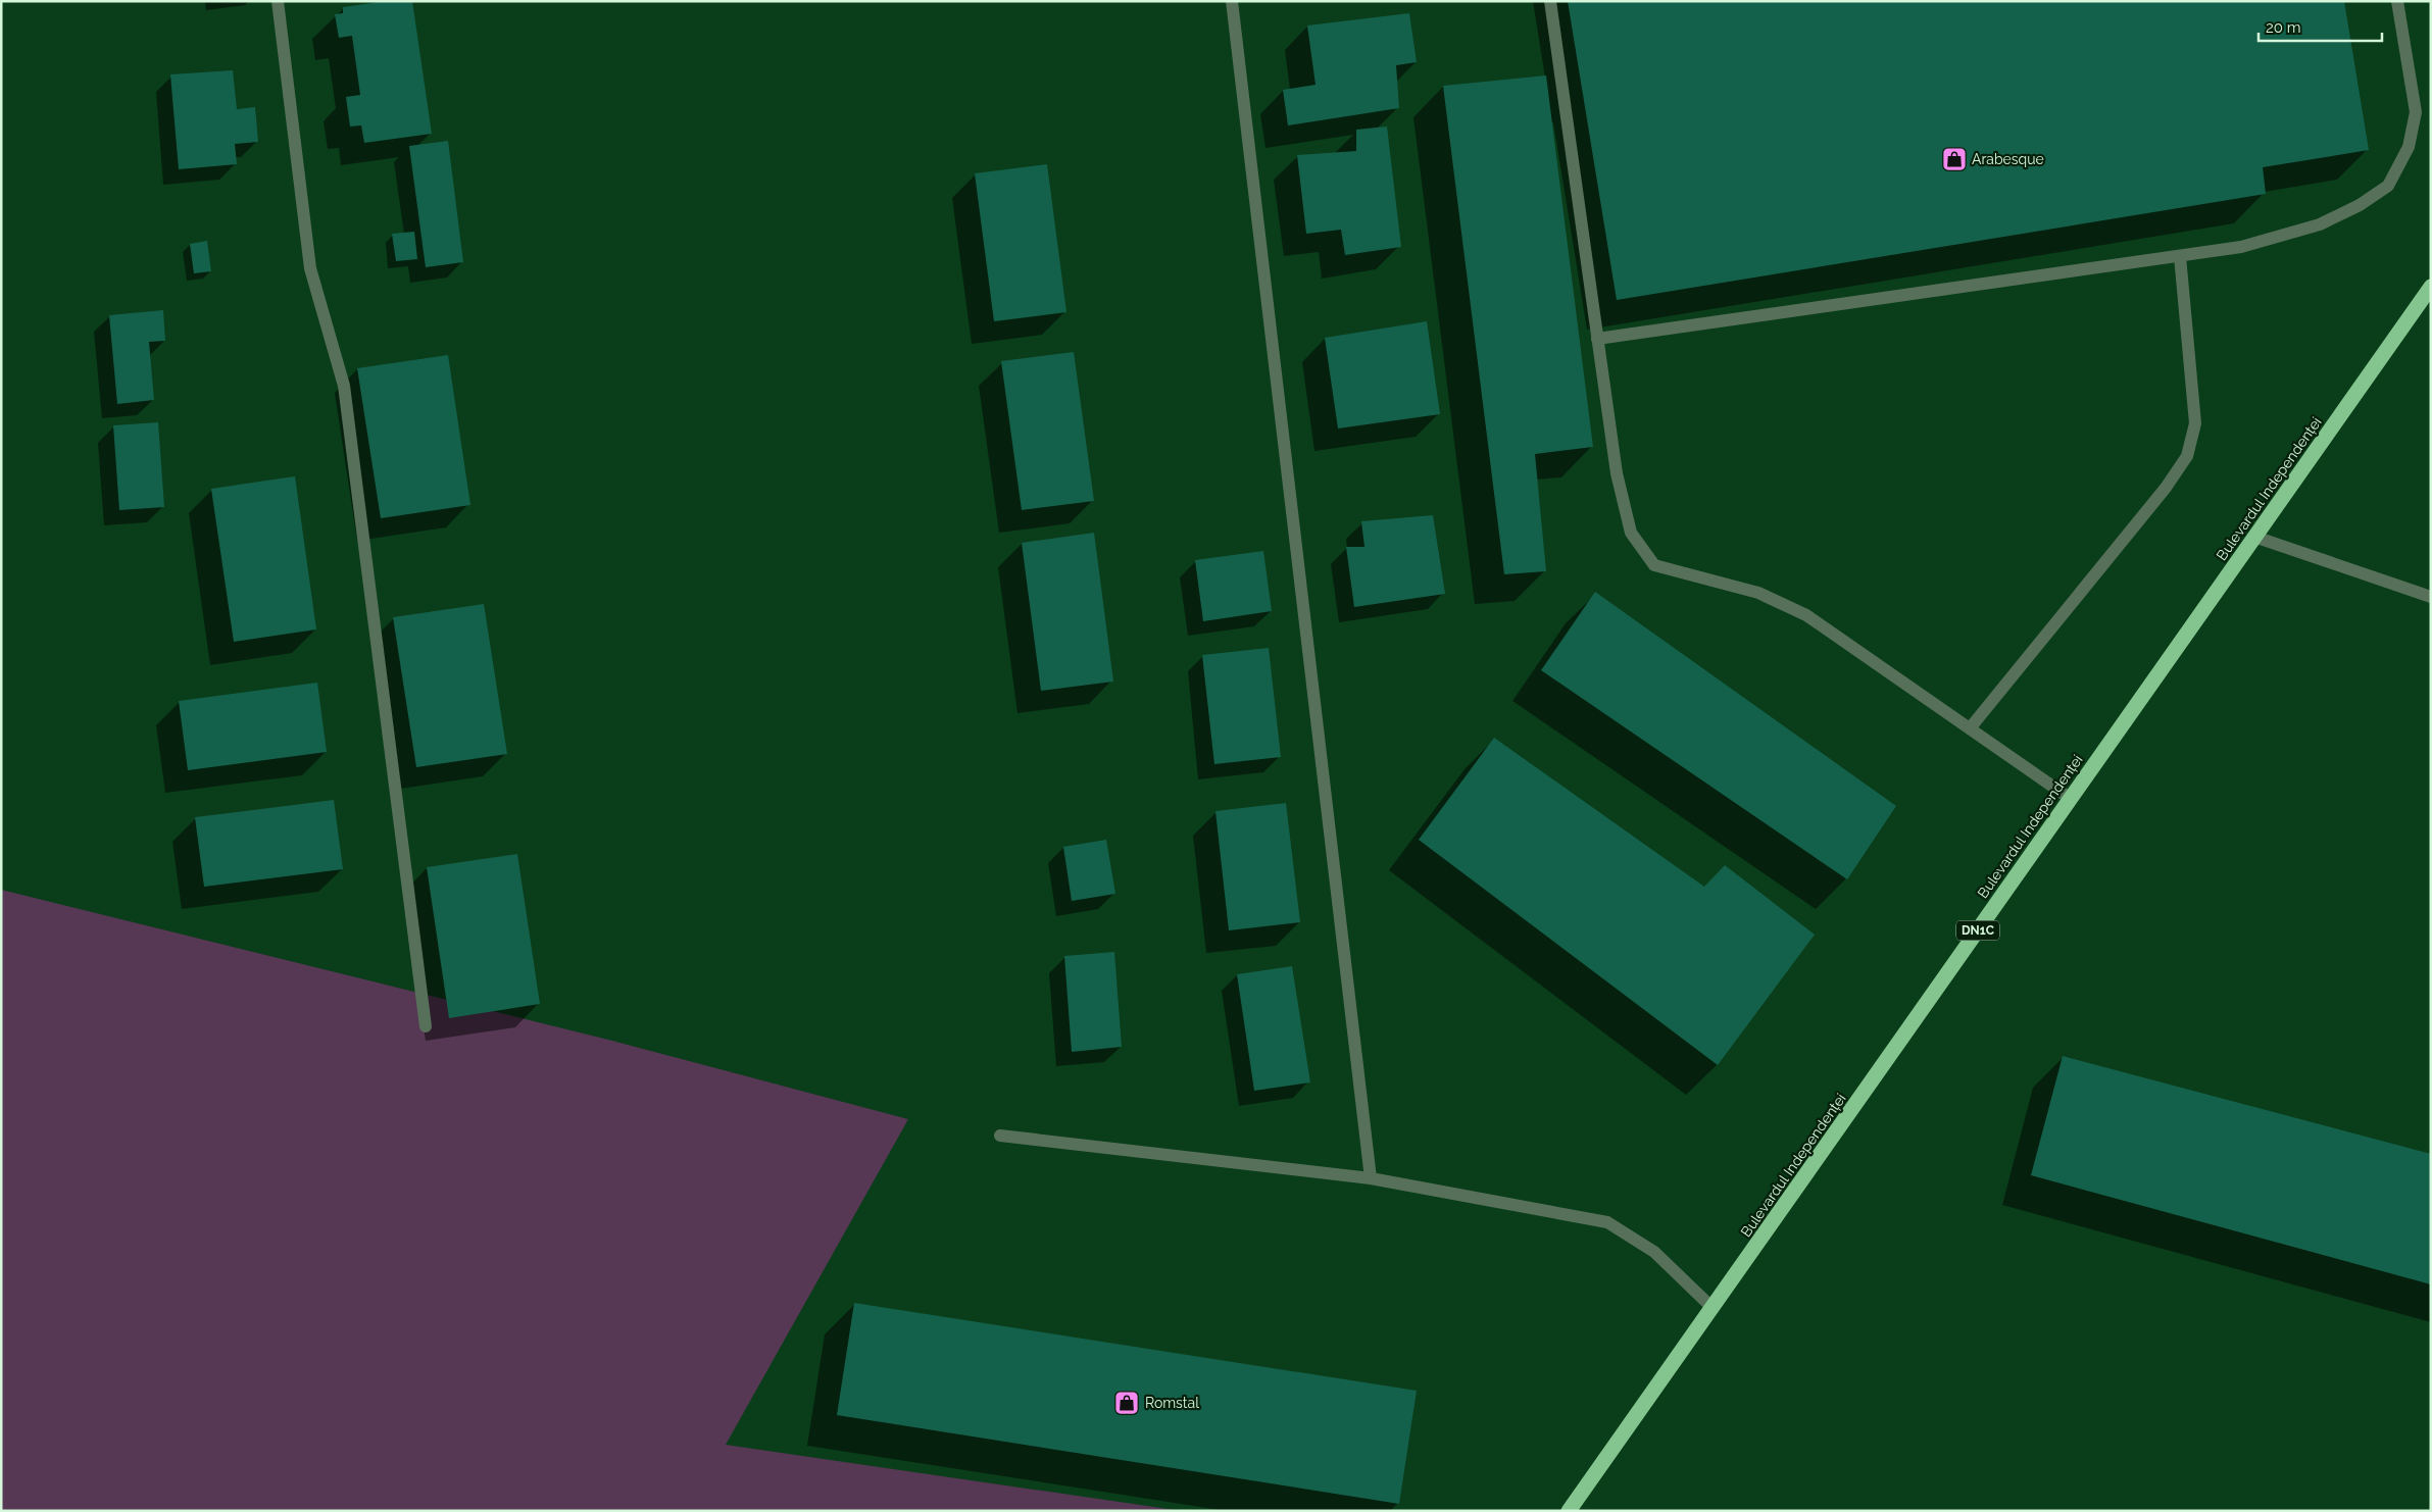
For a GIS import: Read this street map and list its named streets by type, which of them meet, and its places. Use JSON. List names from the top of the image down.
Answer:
{
  "streets": {
    "highway": ["Bulevardul Independenței", "DN1C"]
  },
  "places": {
    "shop": ["Arabesque", "Romstal"]
  },
  "scale_bar": "20 m"
}
